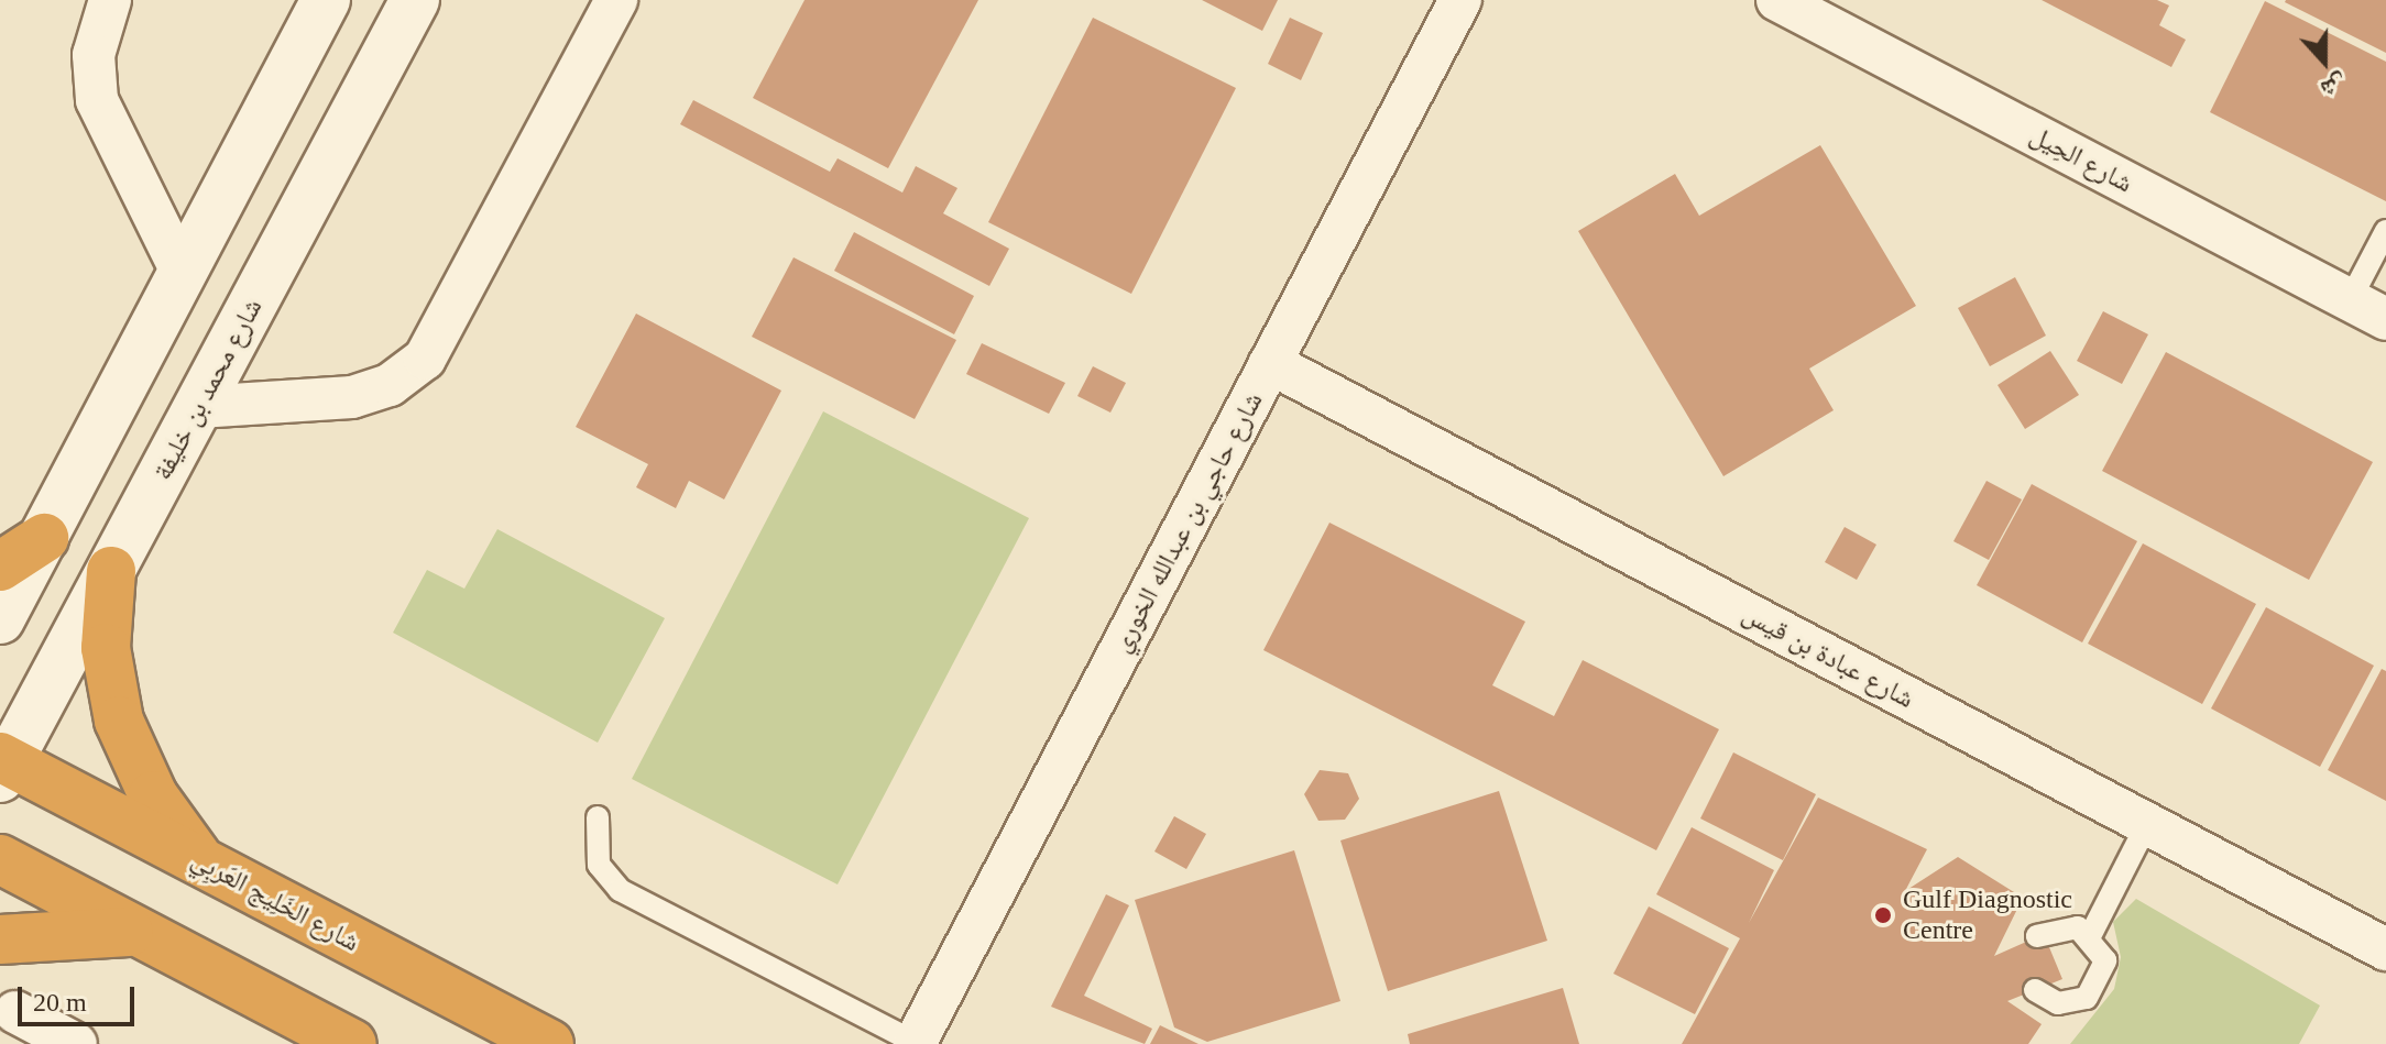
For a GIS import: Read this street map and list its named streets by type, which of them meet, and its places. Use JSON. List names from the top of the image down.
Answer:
{
  "streets": {
    "highway": ["شارع الخَلِيج العَربِي"],
    "main road": ["شارع محمد بن خليفة"],
    "street": ["شارع الحِيل", "شارع حاجي بن عبدالله الخوري", "شارع عبادة بن قيس"]
  },
  "crossings": [
    ["شارع محمد بن خليفة", "شارع الخَلِيج العَربِي"],
    ["شارع حاجي بن عبدالله الخوري", "شارع عبادة بن قيس"]
  ],
  "places": ["Gulf Diagnostic Centre"],
  "scale_bar": "20 m",
  "north": "bottom"
}
